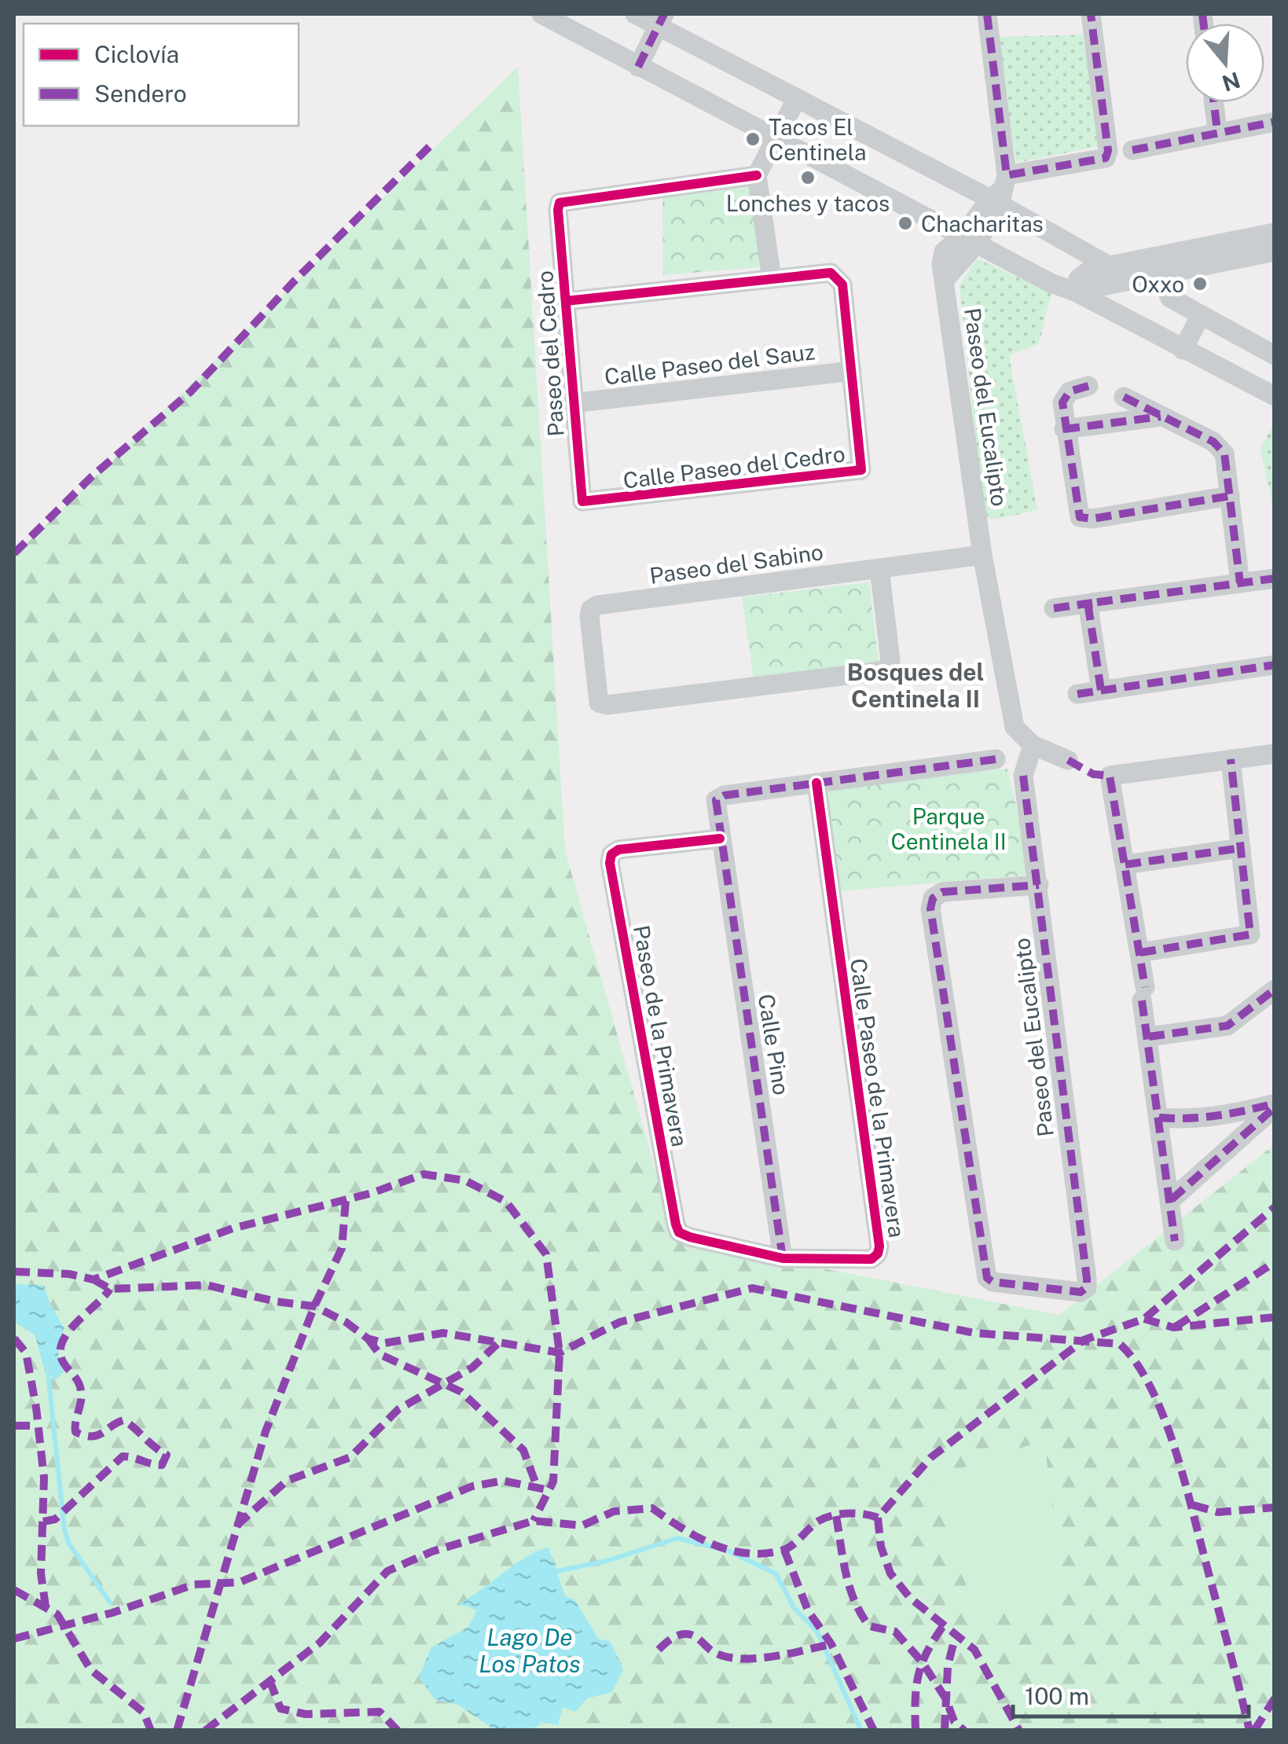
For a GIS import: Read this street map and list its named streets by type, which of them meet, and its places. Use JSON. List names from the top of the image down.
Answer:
{
  "streets": {
    "street": [
      "Paseo del Cedro",
      "Calle Paseo del Sauz",
      "Paseo del Eucalipto",
      "Calle Paseo del Cedro",
      "Paseo del Sabino",
      "Paseo de la Primavera",
      "Calle Pino",
      "Calle Paseo de la Primavera"
    ]
  },
  "crossings": [
    ["Paseo del Cedro", "Calle Paseo del Sauz"],
    ["Paseo del Cedro", "Calle Paseo del Cedro"],
    ["Calle Paseo del Sauz", "Calle Paseo del Cedro"],
    ["Paseo del Eucalipto", "Paseo del Sabino"],
    ["Paseo de la Primavera", "Calle Pino"],
    ["Paseo de la Primavera", "Calle Paseo de la Primavera"],
    ["Calle Pino", "Calle Paseo de la Primavera"]
  ],
  "districts": ["Bosques del Centinela II"],
  "water": ["Lago De Los Patos"],
  "parks": ["Parque Centinela II"],
  "places": [
    "Tacos El Centinela",
    "Lonches y tacos",
    "Chacharitas",
    "Oxxo"
  ],
  "legend": ["Ciclovía", "Sendero"],
  "scale_bar": "100 m",
  "north": "bottom"
}
